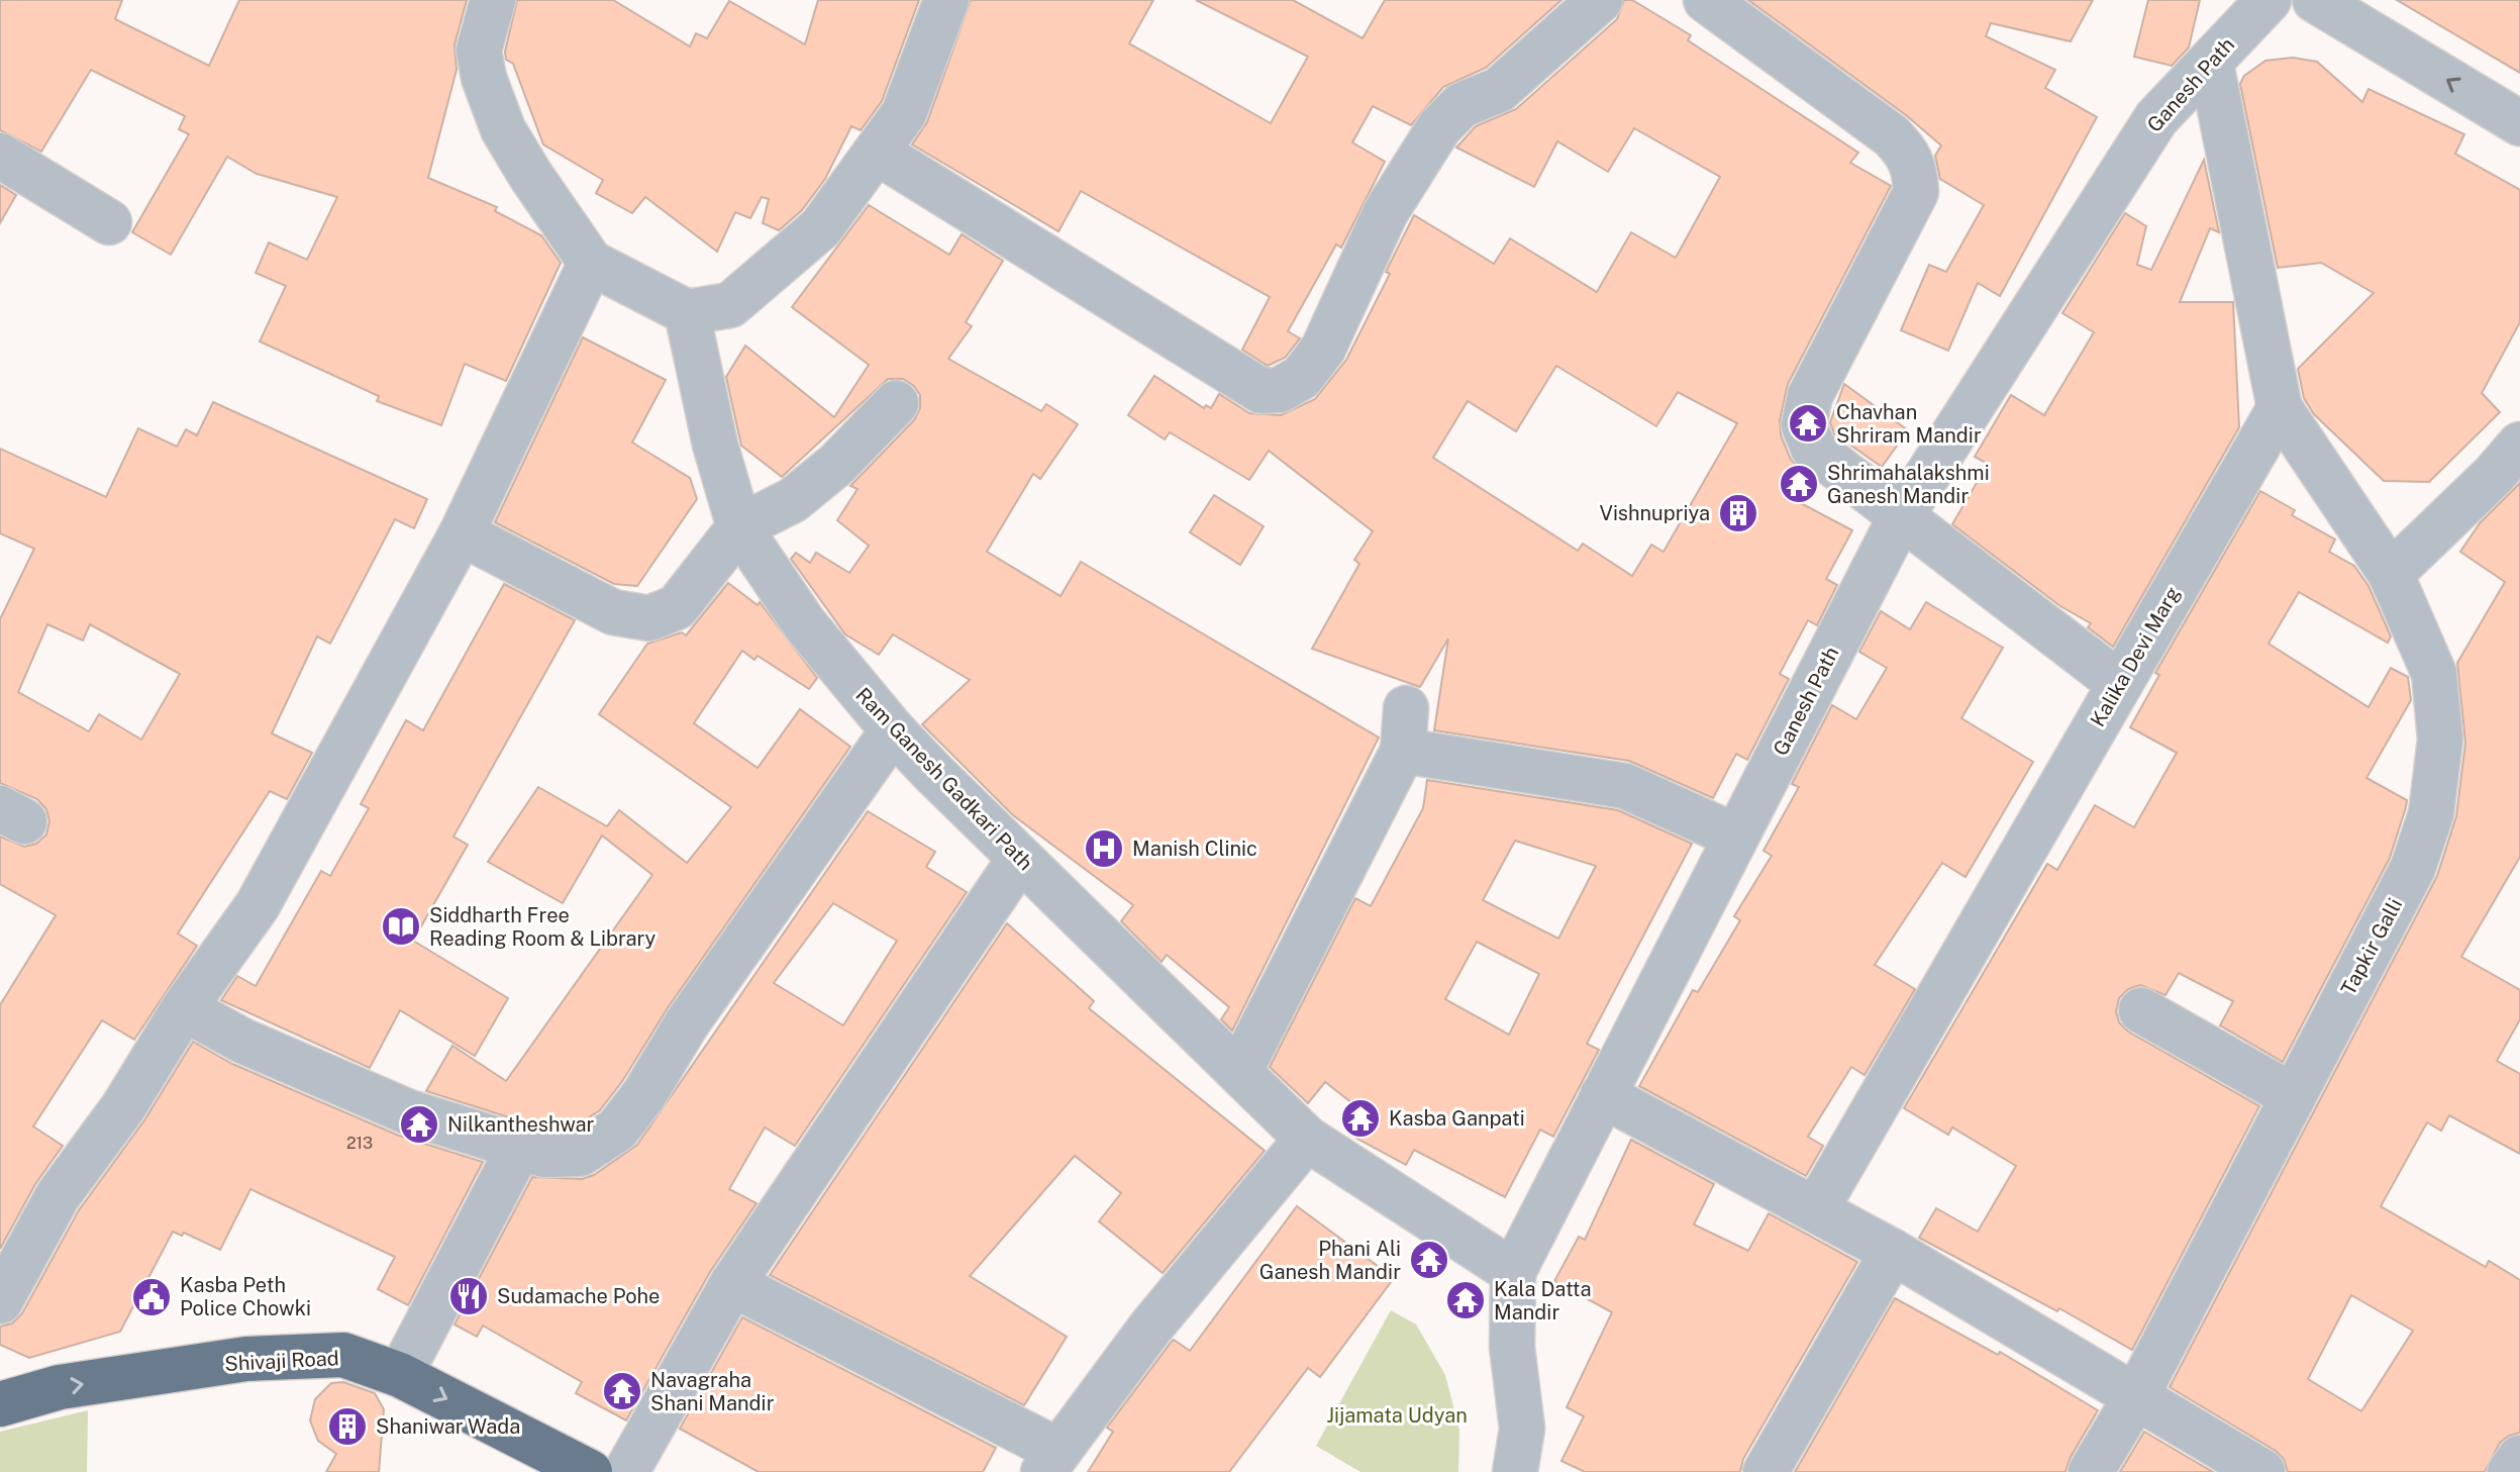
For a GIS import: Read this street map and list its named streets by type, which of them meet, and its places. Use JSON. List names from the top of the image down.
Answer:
{
  "streets": {
    "highway": ["Shivaji Road"],
    "street": [
      "Ganesh Path",
      "Kalika Devi Marg",
      "Ram Ganesh Gadkari Path",
      "Tapkir Galli"
    ]
  },
  "crossings": [
    ["Ganesh Path", "Ram Ganesh Gadkari Path"],
    ["Kalika Devi Marg", "Tapkir Galli"]
  ],
  "one_way": ["Shivaji Road"],
  "parks": ["Jijamata Udyan"],
  "places": {
    "temple": [
      "Chavhan Shriram Mandir",
      "Shrimahalakshmi Ganesh Mandir",
      "Kasba Ganpati",
      "Nilkantheshwar",
      "Phani Ali Ganesh Mandir",
      "Kala Datta Mandir",
      "Navagraha Shani Mandir"
    ],
    "building": ["Vishnupriya", "Shaniwar Wada"],
    "hospital": ["Manish Clinic"],
    "library": ["Siddharth Free Reading Room & Library"],
    "restaurant": ["Sudamache Pohe"],
    "public building": ["Kasba Peth Police Chowki"]
  },
  "house_numbers": ["213"]
}
